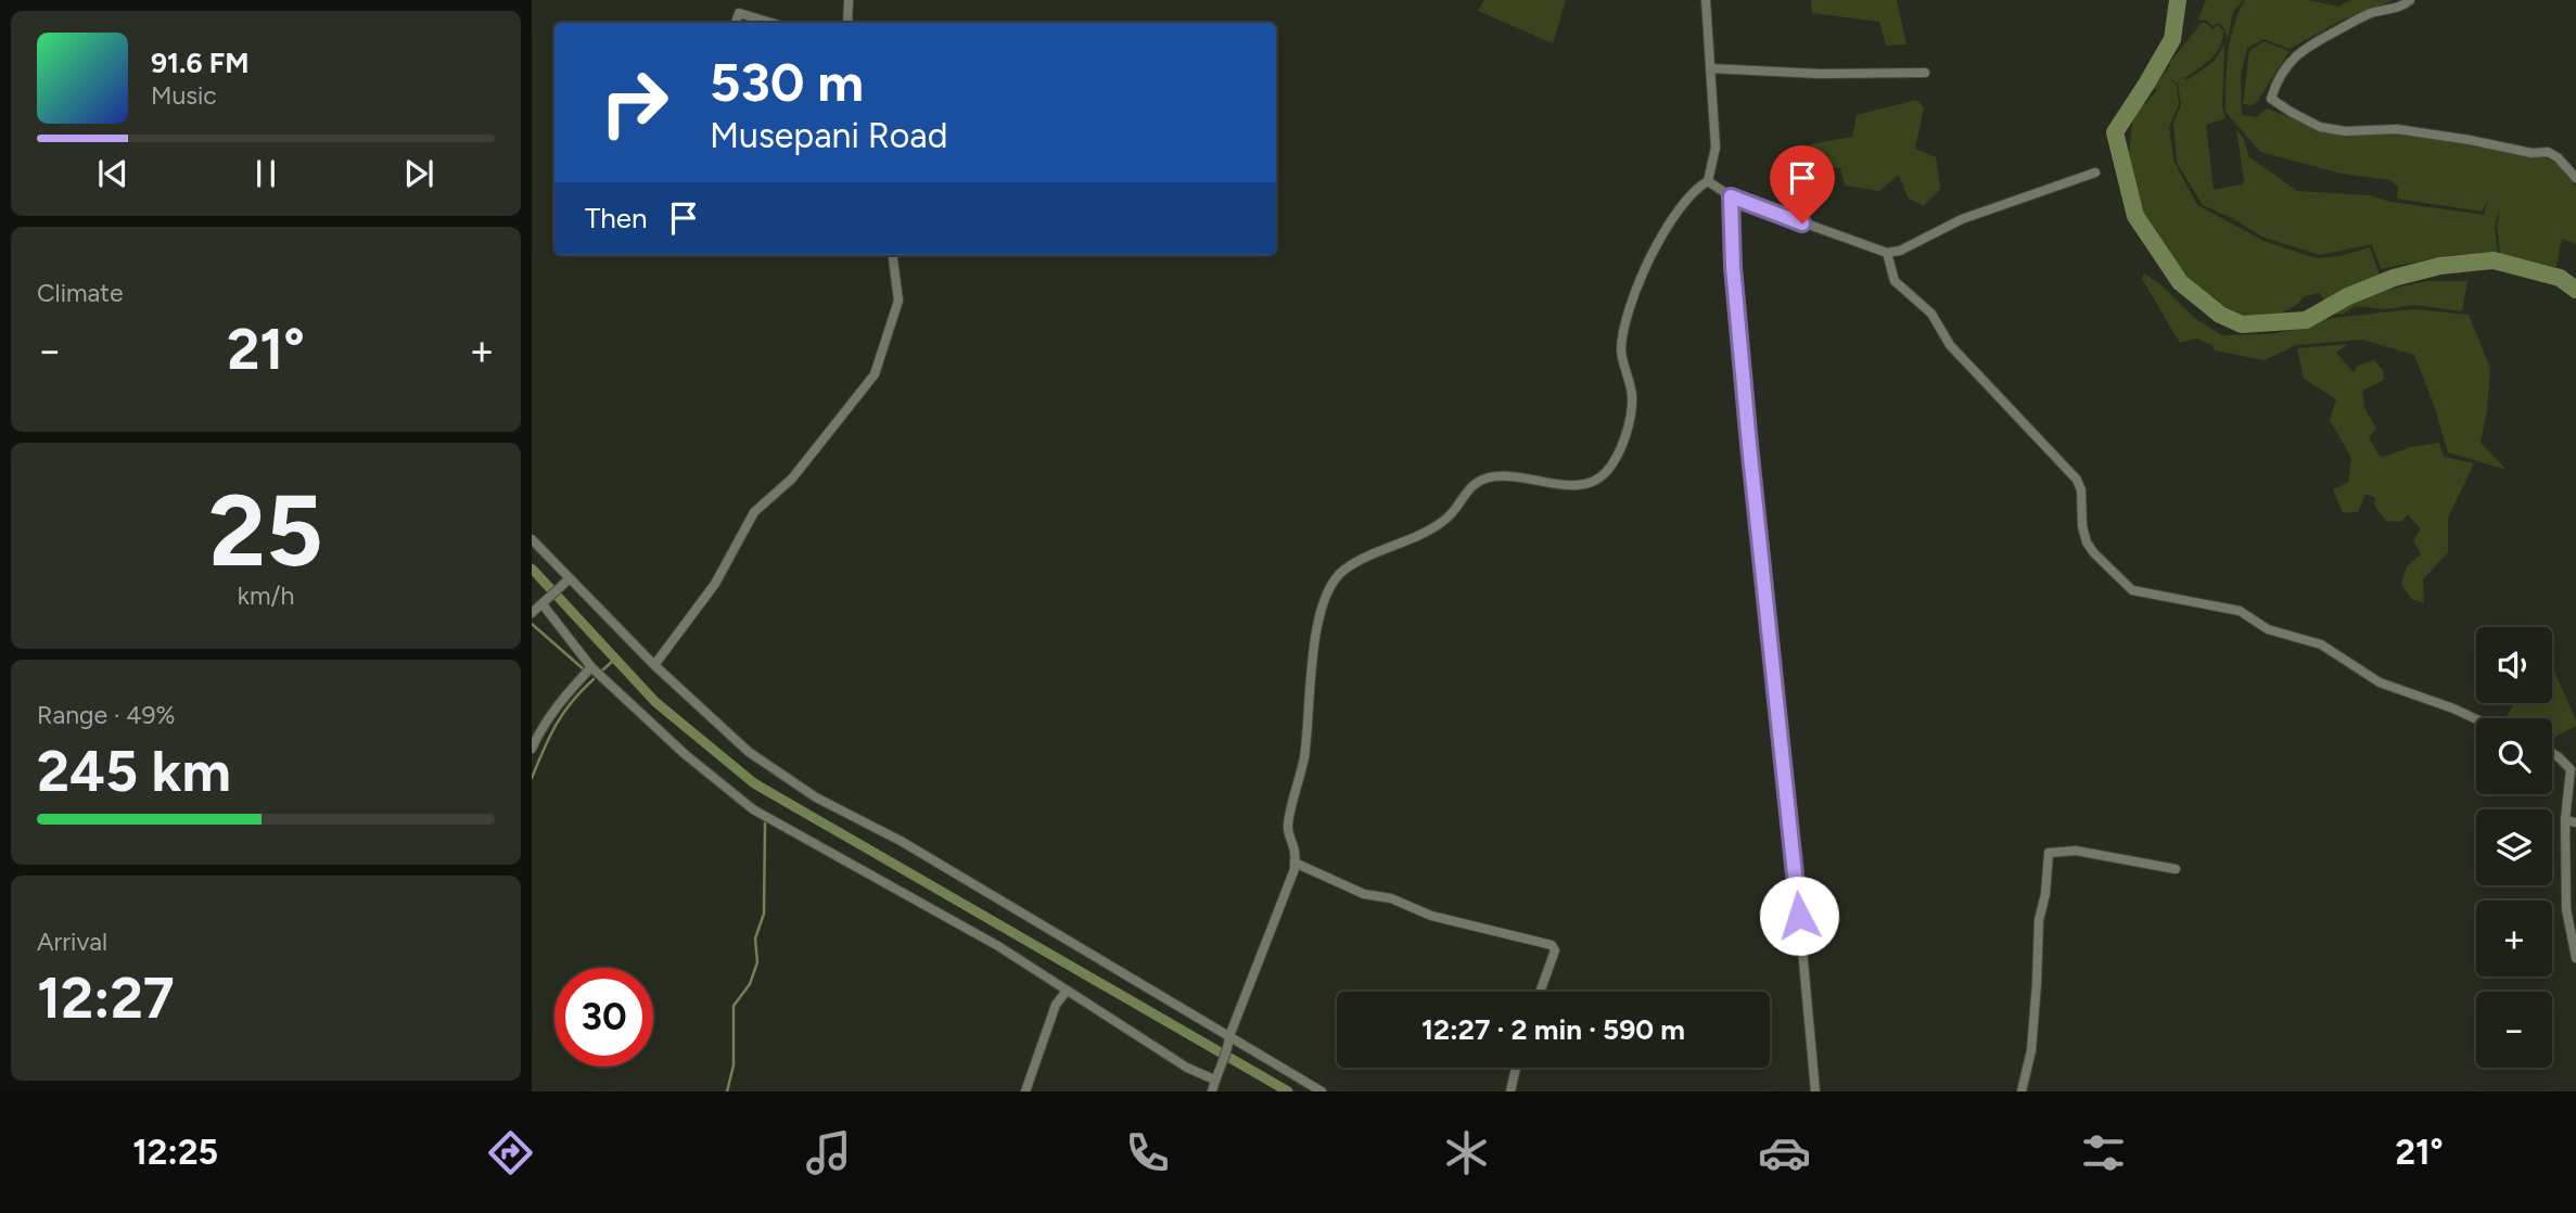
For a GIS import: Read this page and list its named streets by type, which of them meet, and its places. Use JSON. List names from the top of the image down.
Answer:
{
  "page": {
    "turn": ["530 m", "Musepani Road"],
    "song": ["91.6 FM", "Music"],
    "then": "Then",
    "tile": [
      "Climate",
      ["25", "km/h"],
      ["Range · 49%", "245 km"],
      ["Arrival", "12:27"]
    ],
    "heat": ["−", "21°", "+"],
    "map_buttons": ["+", "−"],
    "limit": "30",
    "trip": "12:27 · 2 min · 590 m",
    "tabs": ["12:25", "21°"]
  }
}
